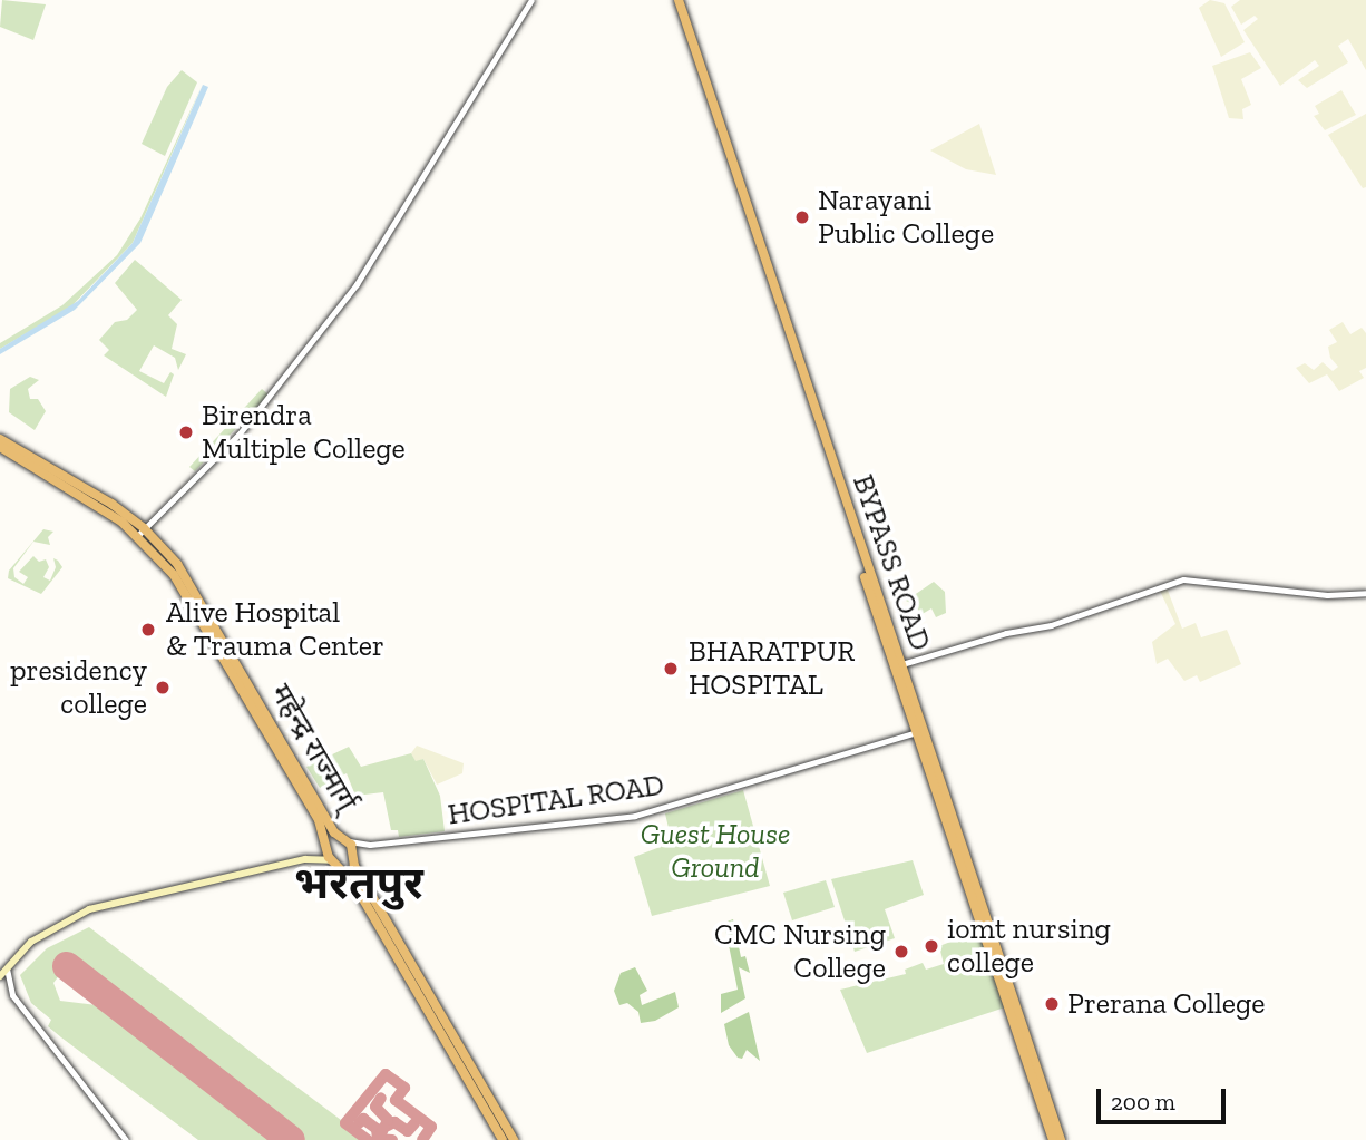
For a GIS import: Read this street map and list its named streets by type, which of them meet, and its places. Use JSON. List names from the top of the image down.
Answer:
{
  "streets": {
    "highway": ["BYPASS ROAD", "महेन्द्र राज्मार्ग्"],
    "street": ["HOSPITAL ROAD"]
  },
  "crossings": [
    ["BYPASS ROAD", "HOSPITAL ROAD"],
    ["महेन्द्र राज्मार्ग्", "HOSPITAL ROAD"]
  ],
  "districts": ["भरतपुर"],
  "parks": ["Guest House Ground"],
  "places": [
    "Narayani Public College",
    "Birendra Multiple College",
    "Alive Hospital & Trauma Center",
    "BHARATPUR HOSPITAL",
    "presidency college",
    "iomt nursing college",
    "CMC Nursing College",
    "Prerana College"
  ],
  "scale_bar": "200 m"
}
